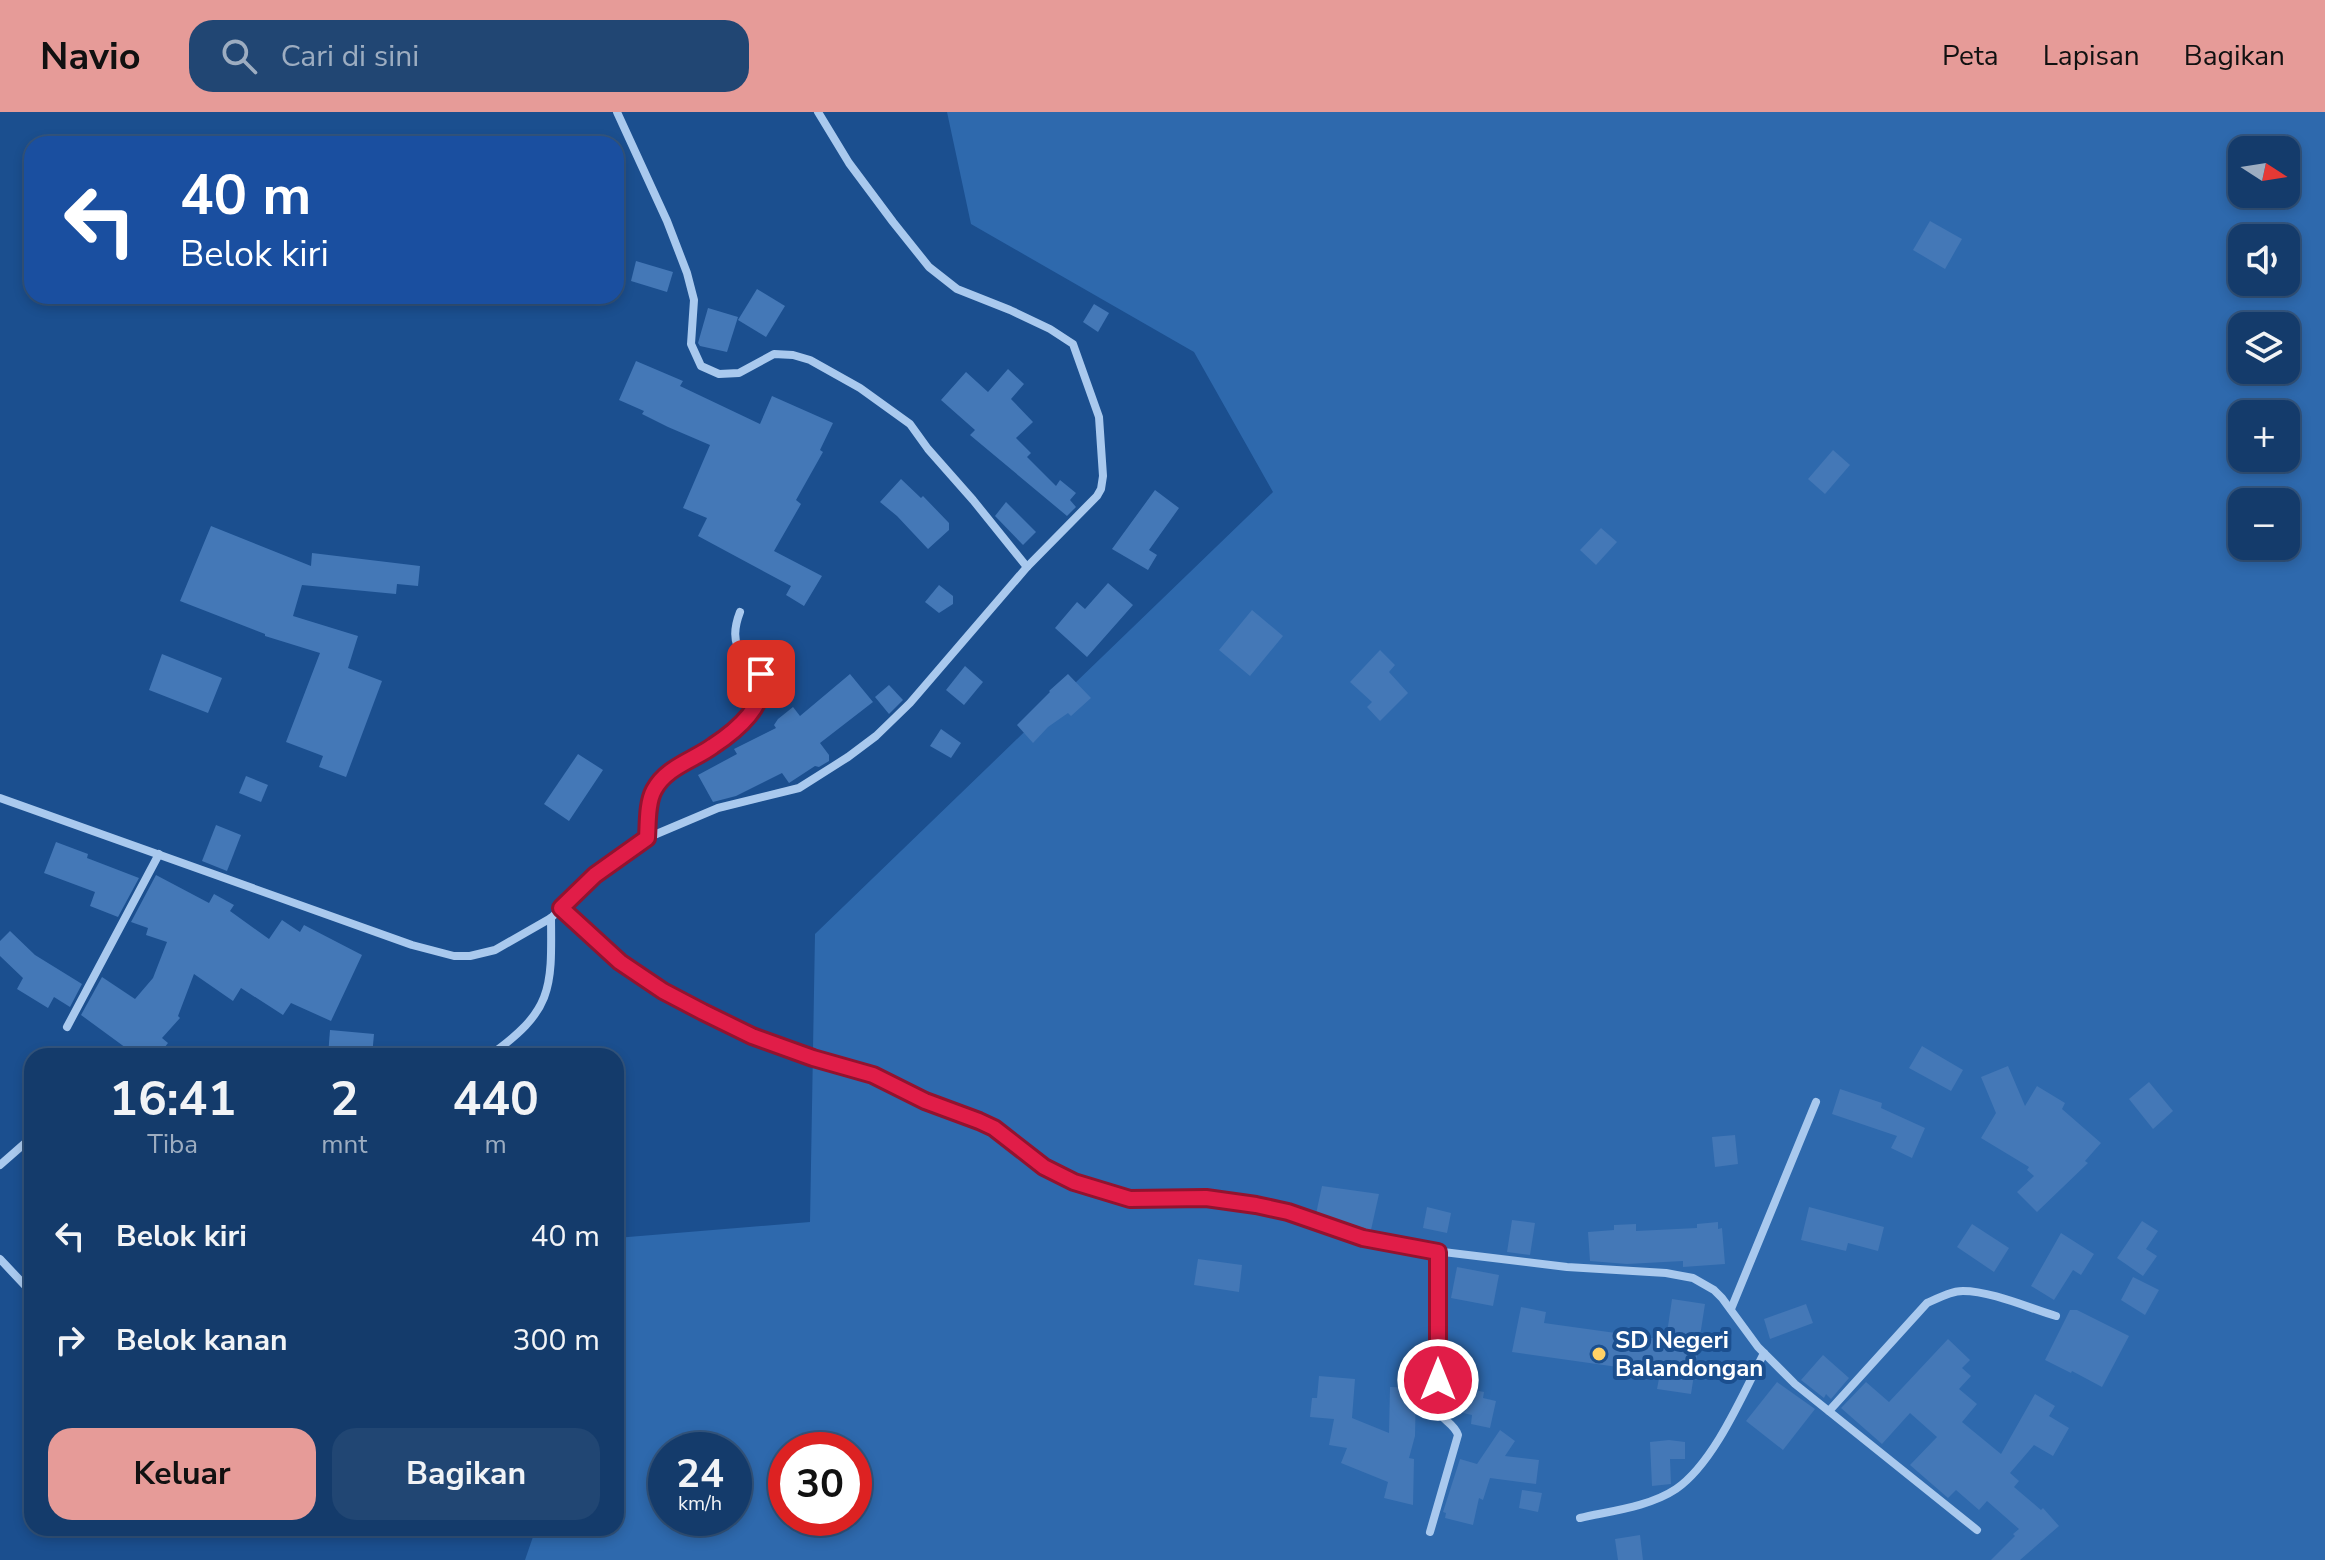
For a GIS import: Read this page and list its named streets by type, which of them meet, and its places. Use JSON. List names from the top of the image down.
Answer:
{
  "places": ["SD Negeri Balandongan"],
  "north": "right",
  "page": {
    "header": "Navio",
    "search": "Cari di sini",
    "nav": ["Peta", "Lapisan", "Bagikan"],
    "map_buttons": ["+", "−"],
    "turn": ["40 m", "Belok kiri"],
    "eta": [
      "16:41",
      "Tiba",
      "2",
      "mnt",
      "440",
      "m"
    ],
    "list": [
      {
        "name": "Belok kiri",
        "value": "40 m"
      },
      {
        "name": "Belok kanan",
        "value": "300 m"
      }
    ],
    "buttons": ["Keluar", "Bagikan"],
    "speed": "24 km/h",
    "limit": "30"
  }
}
